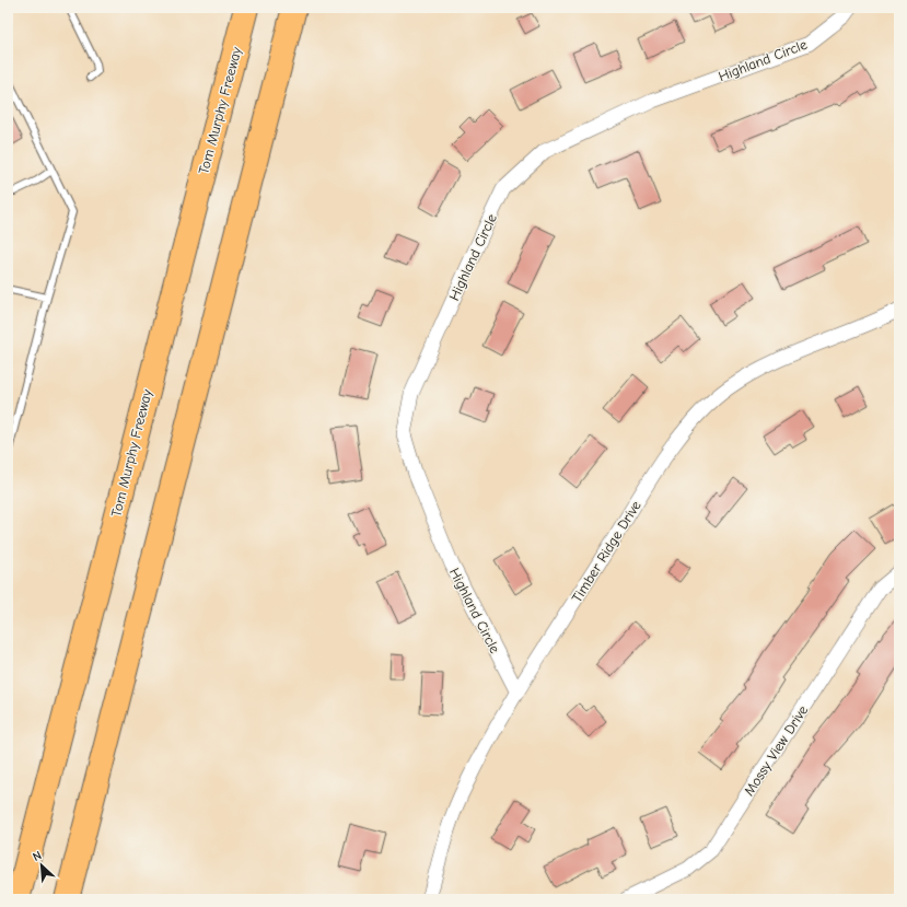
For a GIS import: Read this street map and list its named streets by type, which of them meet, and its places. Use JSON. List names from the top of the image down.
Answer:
{
  "streets": {
    "highway": ["Tom Murphy Freeway"],
    "street": ["Highland Circle", "Timber Ridge Drive", "Mossy View Drive"]
  },
  "crossings": [
    ["Highland Circle", "Timber Ridge Drive"]
  ],
  "north": "top left"
}
